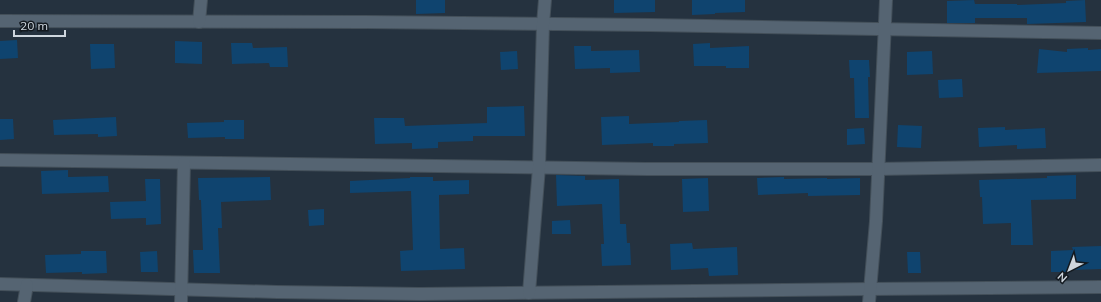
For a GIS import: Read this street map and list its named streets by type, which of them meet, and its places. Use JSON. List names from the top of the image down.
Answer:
{
  "scale_bar": "20 m",
  "north": "bottom left"
}
